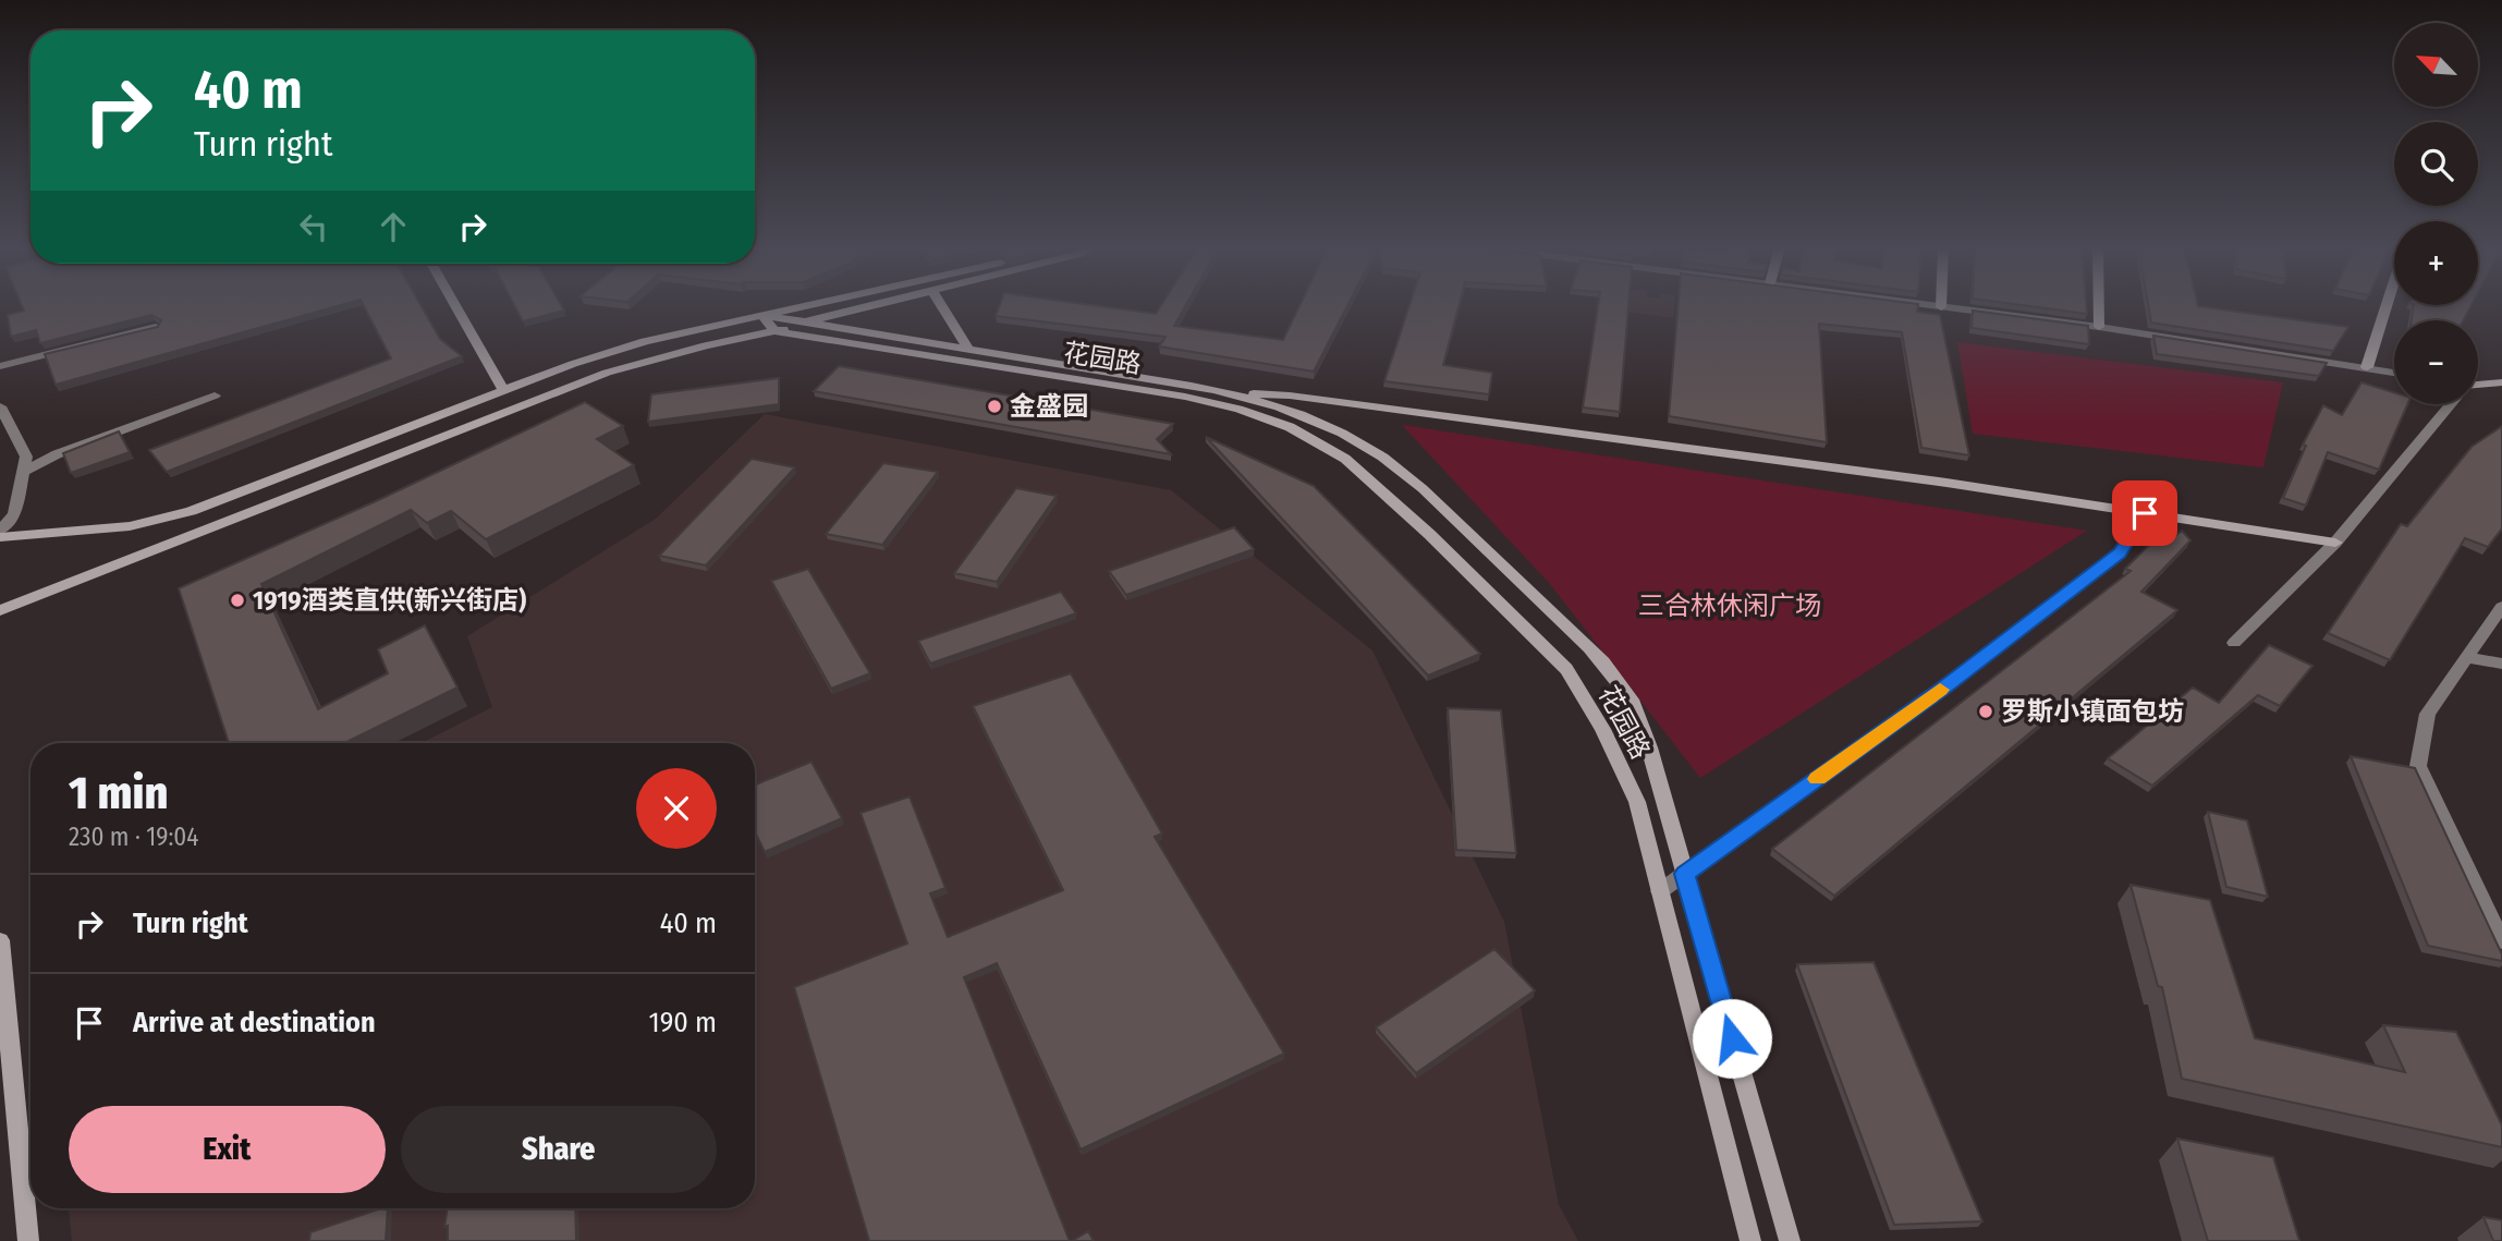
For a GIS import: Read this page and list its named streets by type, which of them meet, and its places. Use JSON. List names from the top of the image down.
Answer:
{
  "streets": {
    "main road": ["花园路"]
  },
  "parks": ["三合林休闲广场"],
  "places": ["金盛园", "1919酒类直供(新兴街店)", "罗斯小镇面包坊"],
  "north": "top left",
  "page": {
    "map_buttons": ["+", "−"],
    "turn": ["40 m", "Turn right"],
    "heading": ["1 min", "230 m · 19:04"],
    "list": [
      {
        "name": "Turn right",
        "value": "40 m"
      },
      {
        "name": "Arrive at destination",
        "value": "190 m"
      }
    ],
    "buttons": ["Exit", "Share"]
  }
}
